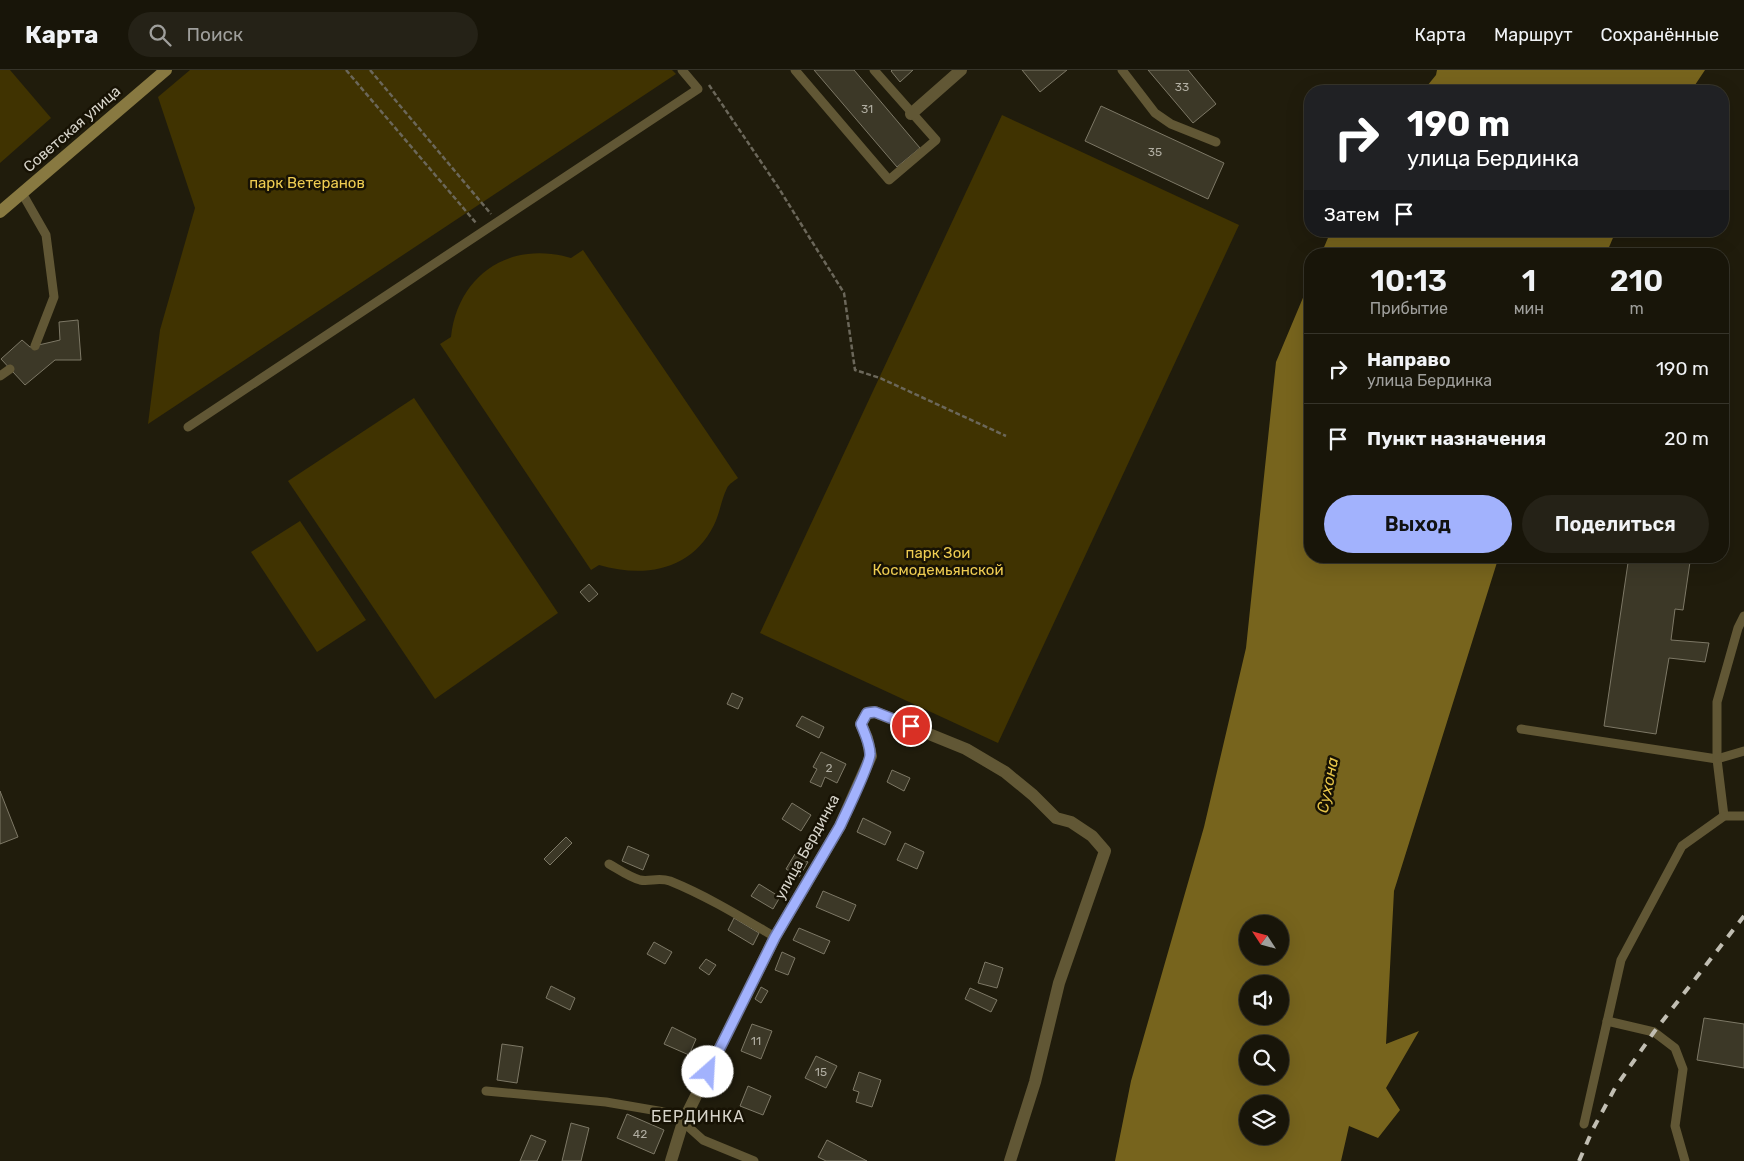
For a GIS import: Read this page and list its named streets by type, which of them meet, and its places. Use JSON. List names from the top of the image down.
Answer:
{
  "streets": {
    "main road": ["Советская улица"],
    "street": ["улица Бердинка"]
  },
  "districts": ["БЕРДИНКА"],
  "water": ["Сухона"],
  "parks": ["парк Ветеранов", "парк Зои Космодемьянской"],
  "house_numbers": [
    "33",
    "31",
    "35",
    "2",
    "11",
    "15",
    "42"
  ],
  "north": "top left",
  "page": {
    "header": "Карта",
    "search": "Поиск",
    "nav": ["Карта", "Маршрут", "Сохранённые"],
    "turn": ["190 m", "улица Бердинка"],
    "then": "Затем",
    "eta": [
      "10:13",
      "Прибытие",
      "1",
      "мин",
      "210",
      "m"
    ],
    "list": [
      {
        "name": "Направо",
        "note": "улица Бердинка",
        "value": "190 m"
      },
      {
        "name": "Пункт назначения",
        "value": "20 m"
      }
    ],
    "buttons": ["Выход", "Поделиться"]
  }
}
